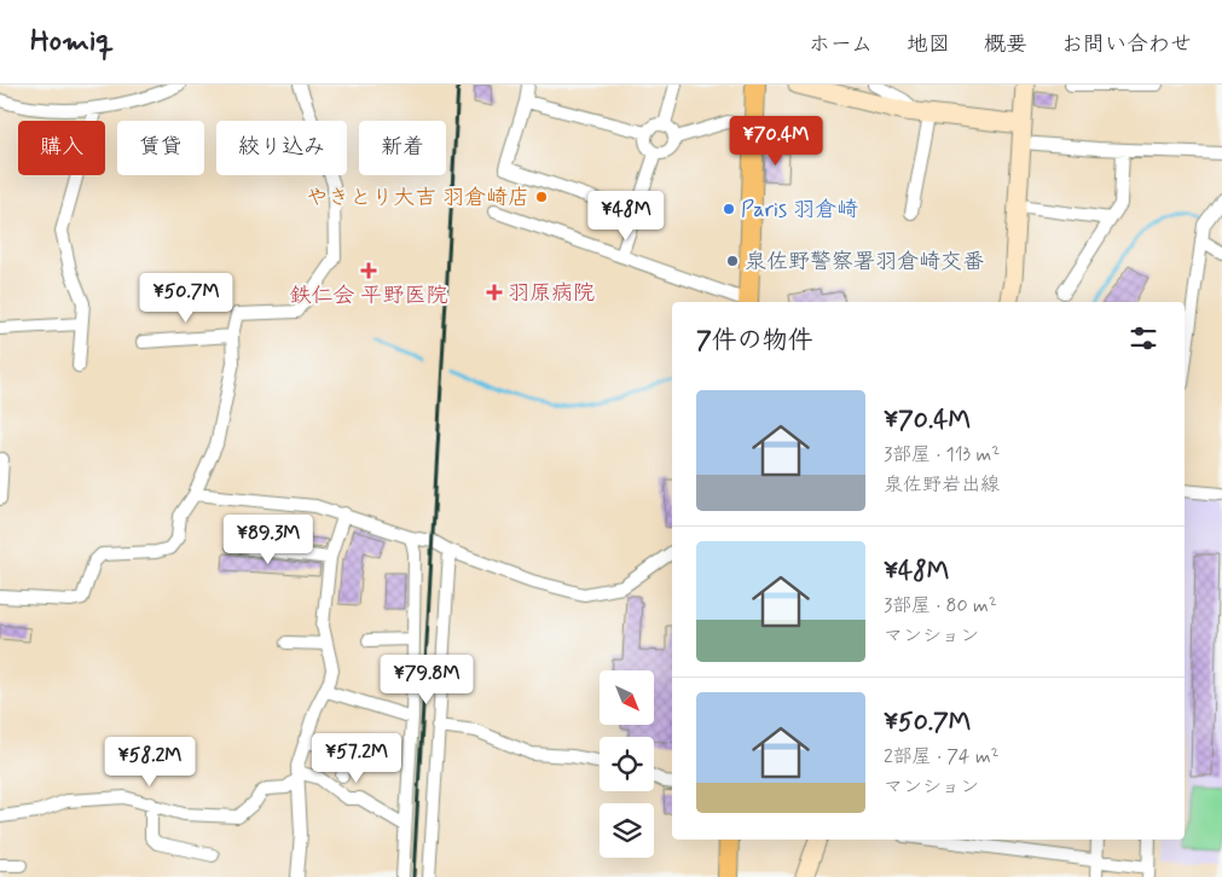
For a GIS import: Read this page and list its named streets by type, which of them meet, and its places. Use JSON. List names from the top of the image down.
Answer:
{
  "places": {
    "other": ["やきとり大吉 羽倉崎店", "Paris 羽倉崎", "泉佐野警察署羽倉崎交番"],
    "health": ["鉄仁会 平野医院", "羽原病院"]
  },
  "north": "bottom right",
  "page": {
    "header": "Homiq",
    "nav": [
      "ホーム",
      "地図",
      "概要",
      "お問い合わせ"
    ],
    "price": [
      "¥70.4M",
      "¥48M",
      "¥50.7M",
      "¥89.3M",
      "¥79.8M",
      "¥57.2M",
      "¥58.2M"
    ],
    "chip": [
      "購入",
      "賃貸",
      "絞り込み",
      "新着"
    ],
    "heading": "7件の物件",
    "list": [
      {
        "name": "¥70.4M",
        "note": "3部屋 · 113 m² · 泉佐野岩出線"
      },
      {
        "name": "¥48M",
        "note": "3部屋 · 80 m² · マンション"
      },
      {
        "name": "¥50.7M",
        "note": "2部屋 · 74 m² · マンション"
      }
    ]
  }
}
